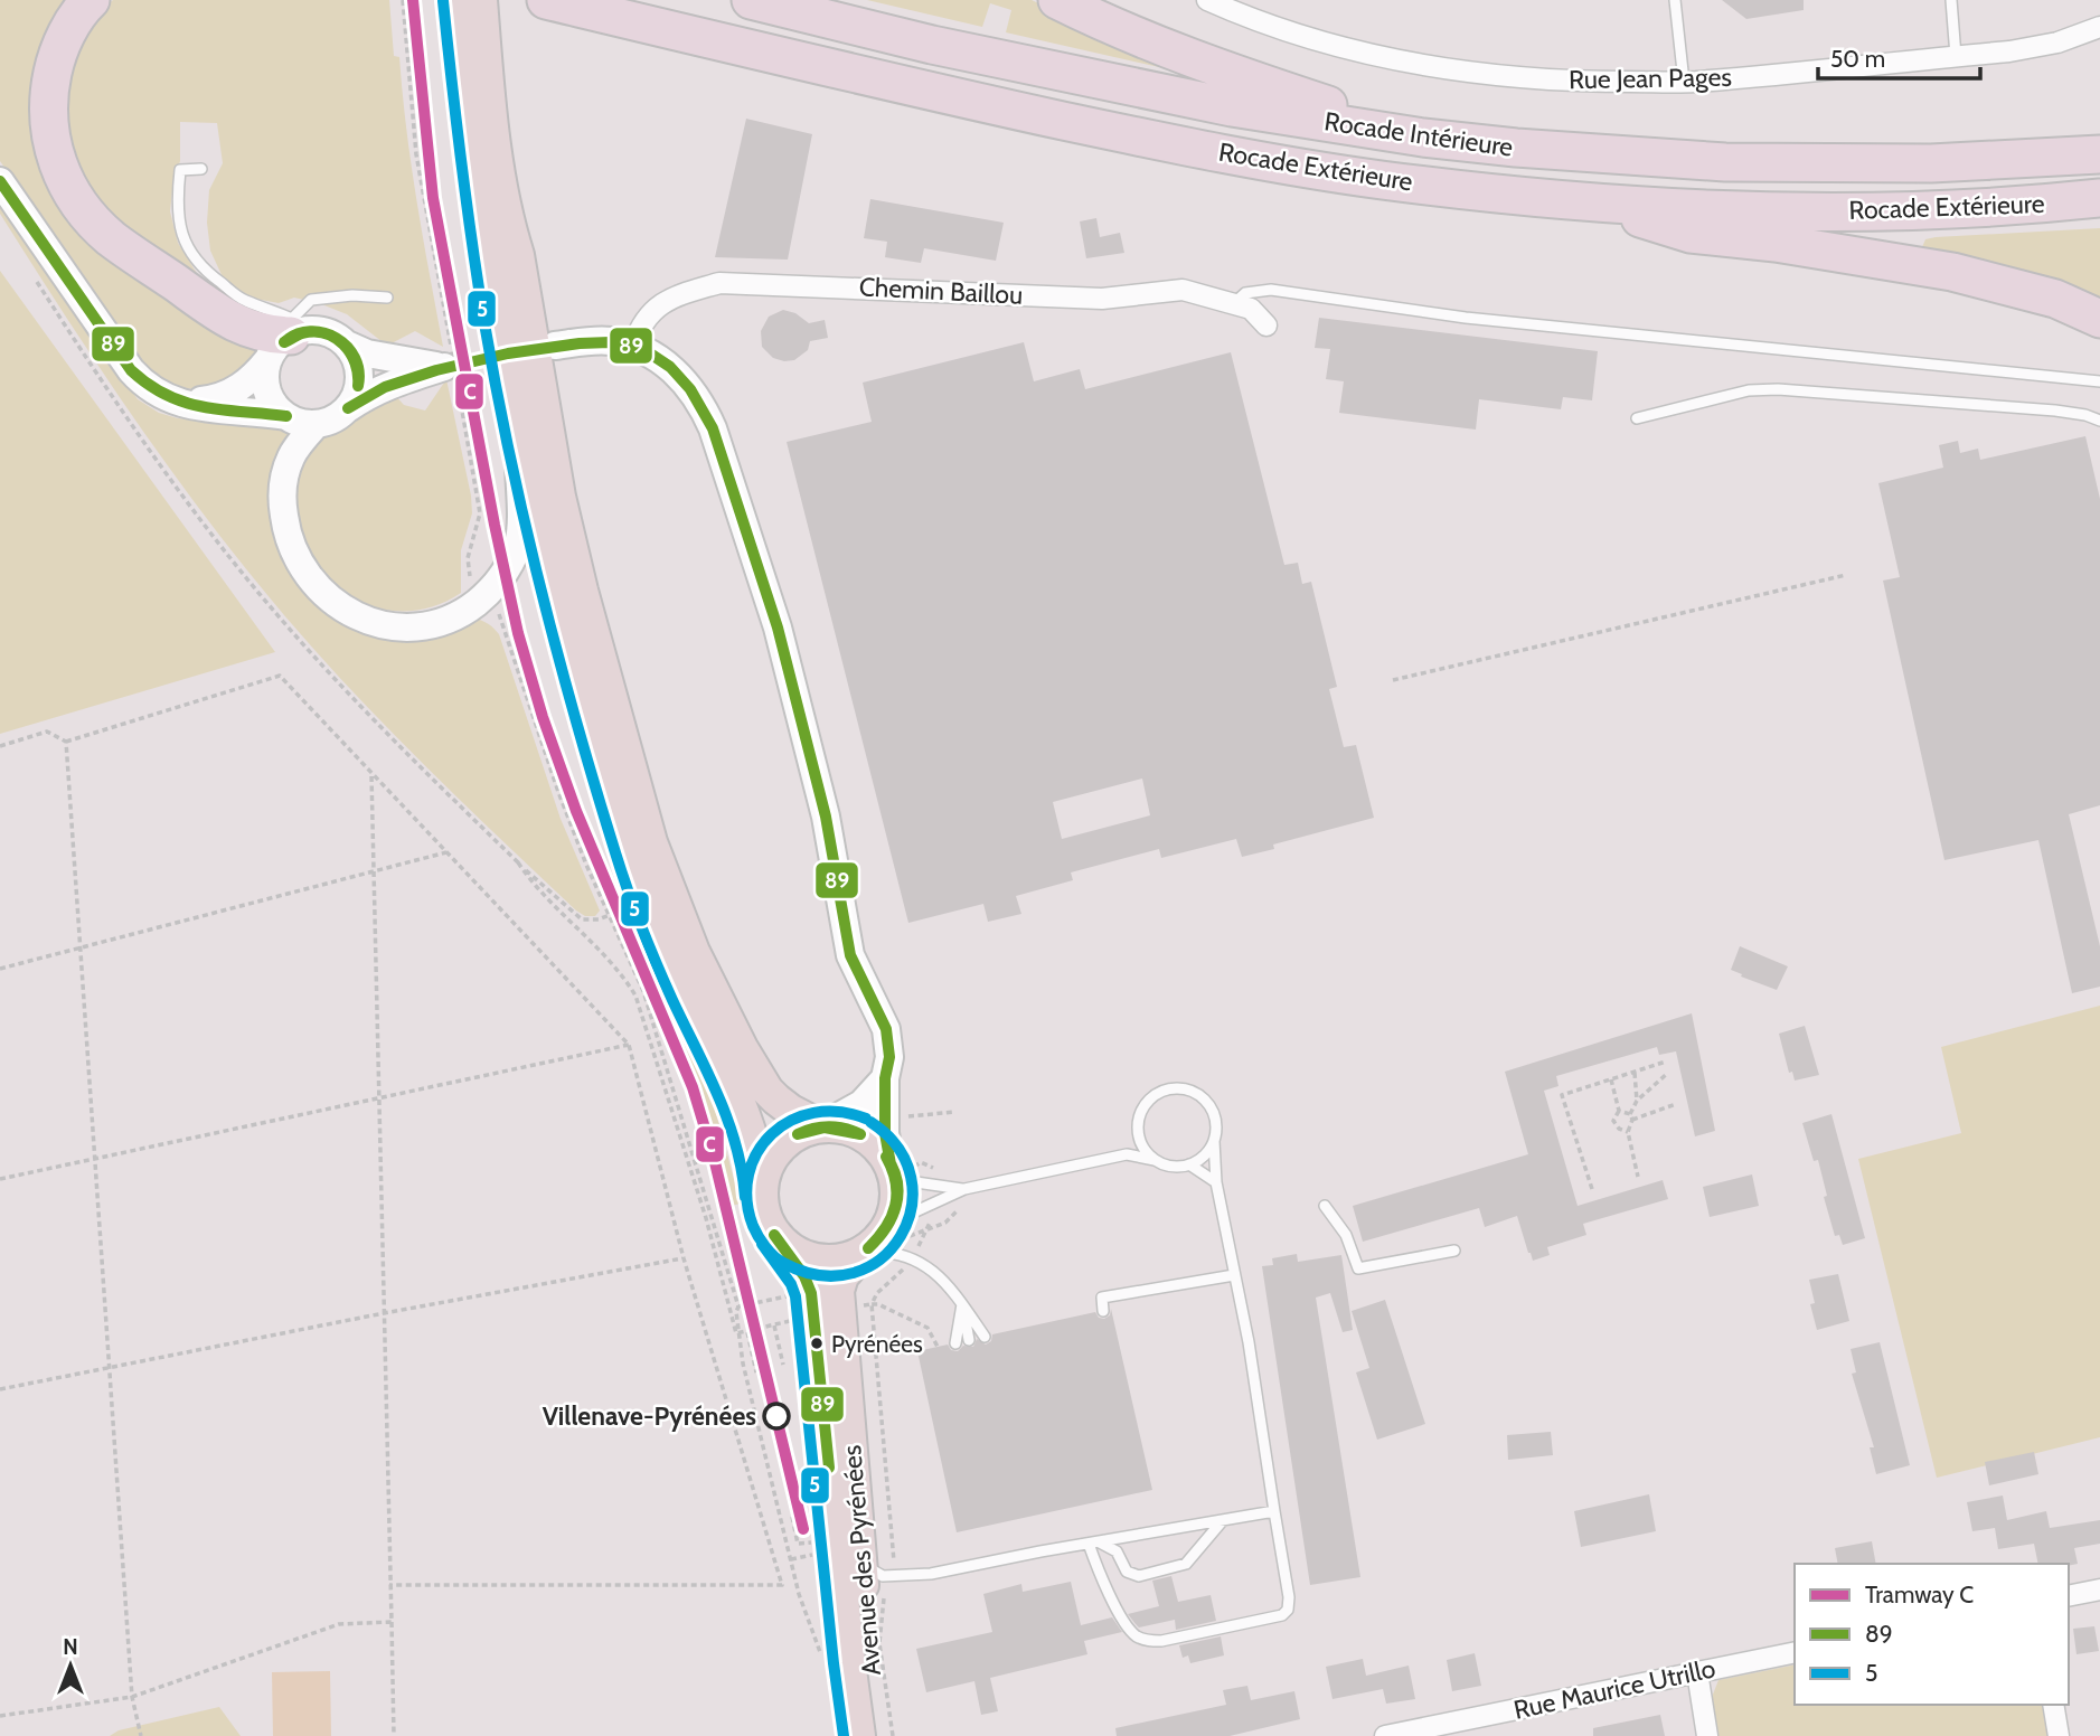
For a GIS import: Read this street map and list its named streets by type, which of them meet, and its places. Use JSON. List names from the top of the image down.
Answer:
{
  "streets": {
    "highway": ["Rocade Intérieure", "Rocade Extérieure"],
    "main road": ["Avenue des Pyrénées"],
    "street": ["Rue Jean Pages", "Chemin Baillou", "Rue Maurice Utrillo"]
  },
  "places": ["Pyrénées", "Villenave-Pyrénées"],
  "lines": ["tram line C", "transit line 5", "transit line 89"],
  "legend": ["Tramway C", "89", "5"],
  "scale_bar": "50 m",
  "north": "top"
}
